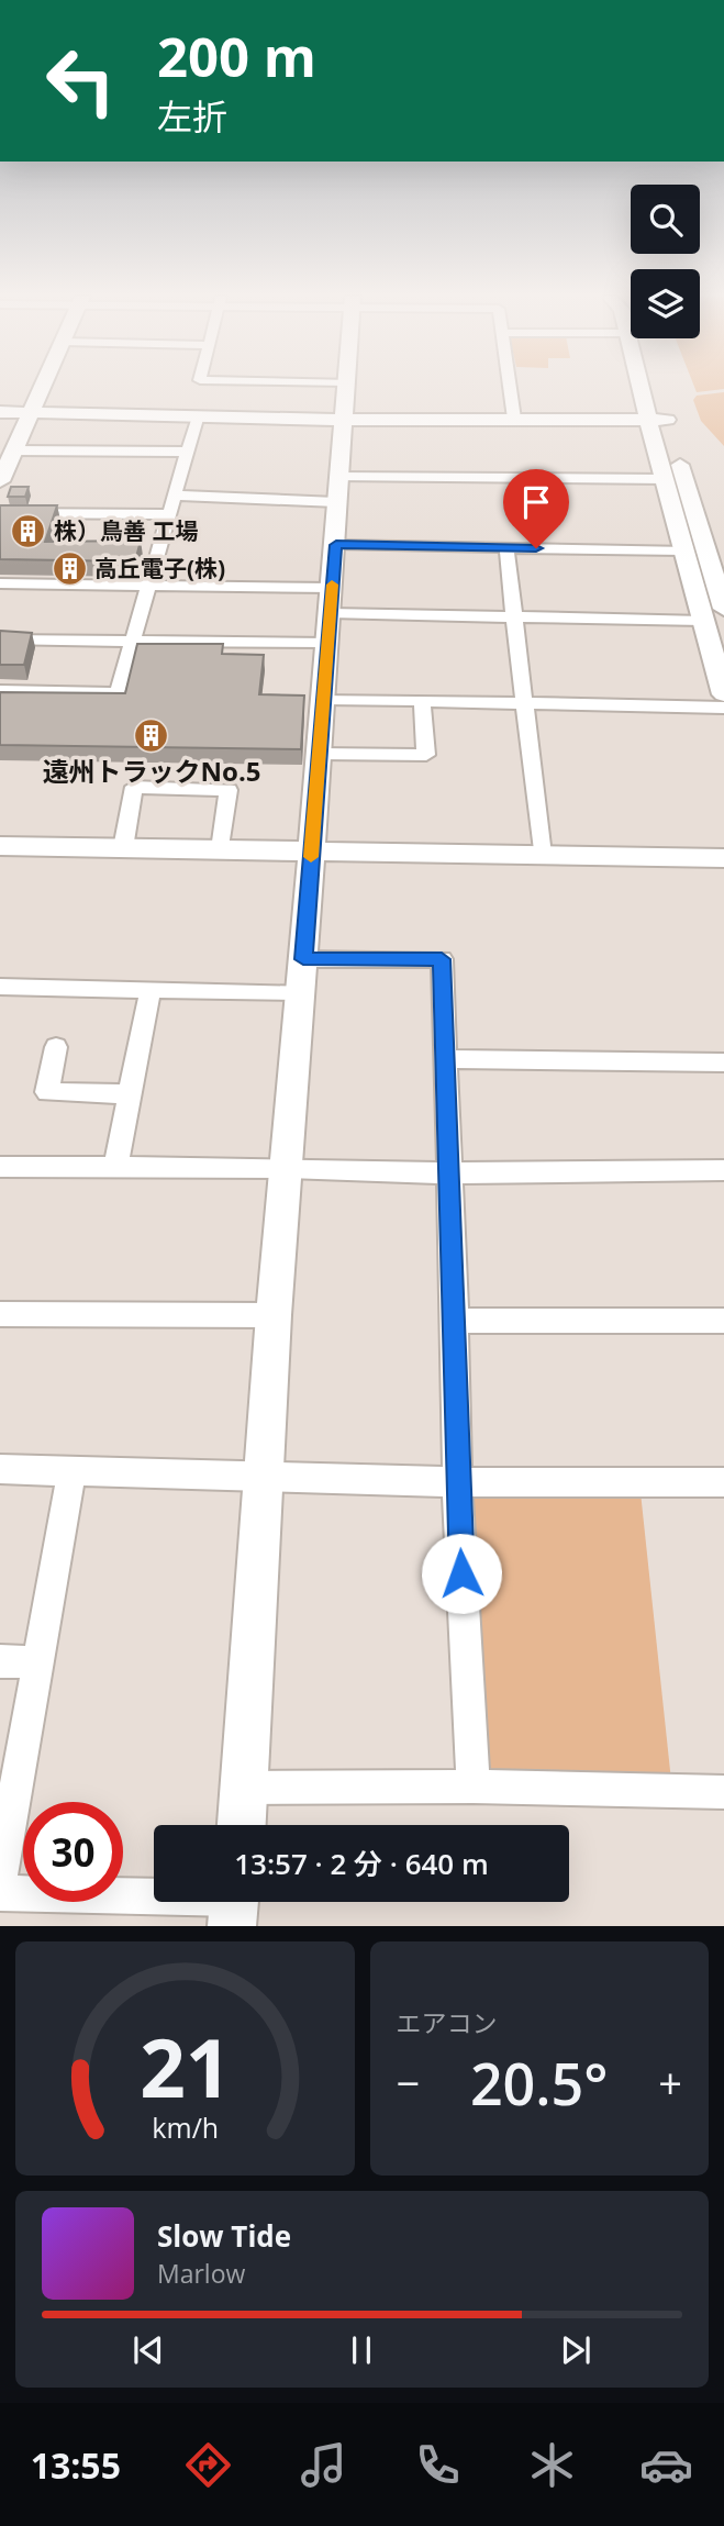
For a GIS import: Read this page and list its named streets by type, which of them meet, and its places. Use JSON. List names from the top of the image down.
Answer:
{
  "places": {
    "building": ["株）鳥善 工場", "高丘電子(株)", "遠州トラックNo.5"]
  },
  "page": {
    "turn": ["200 m", "左折"],
    "limit": "30",
    "trip": "13:57 · 2 分 · 640 m",
    "tile": "エアコン",
    "heat": ["−", "20.5°", "+"],
    "song": ["Slow Tide", "Marlow"],
    "tabs": "13:55",
    "gauge": ["21", "km/h"]
  }
}
